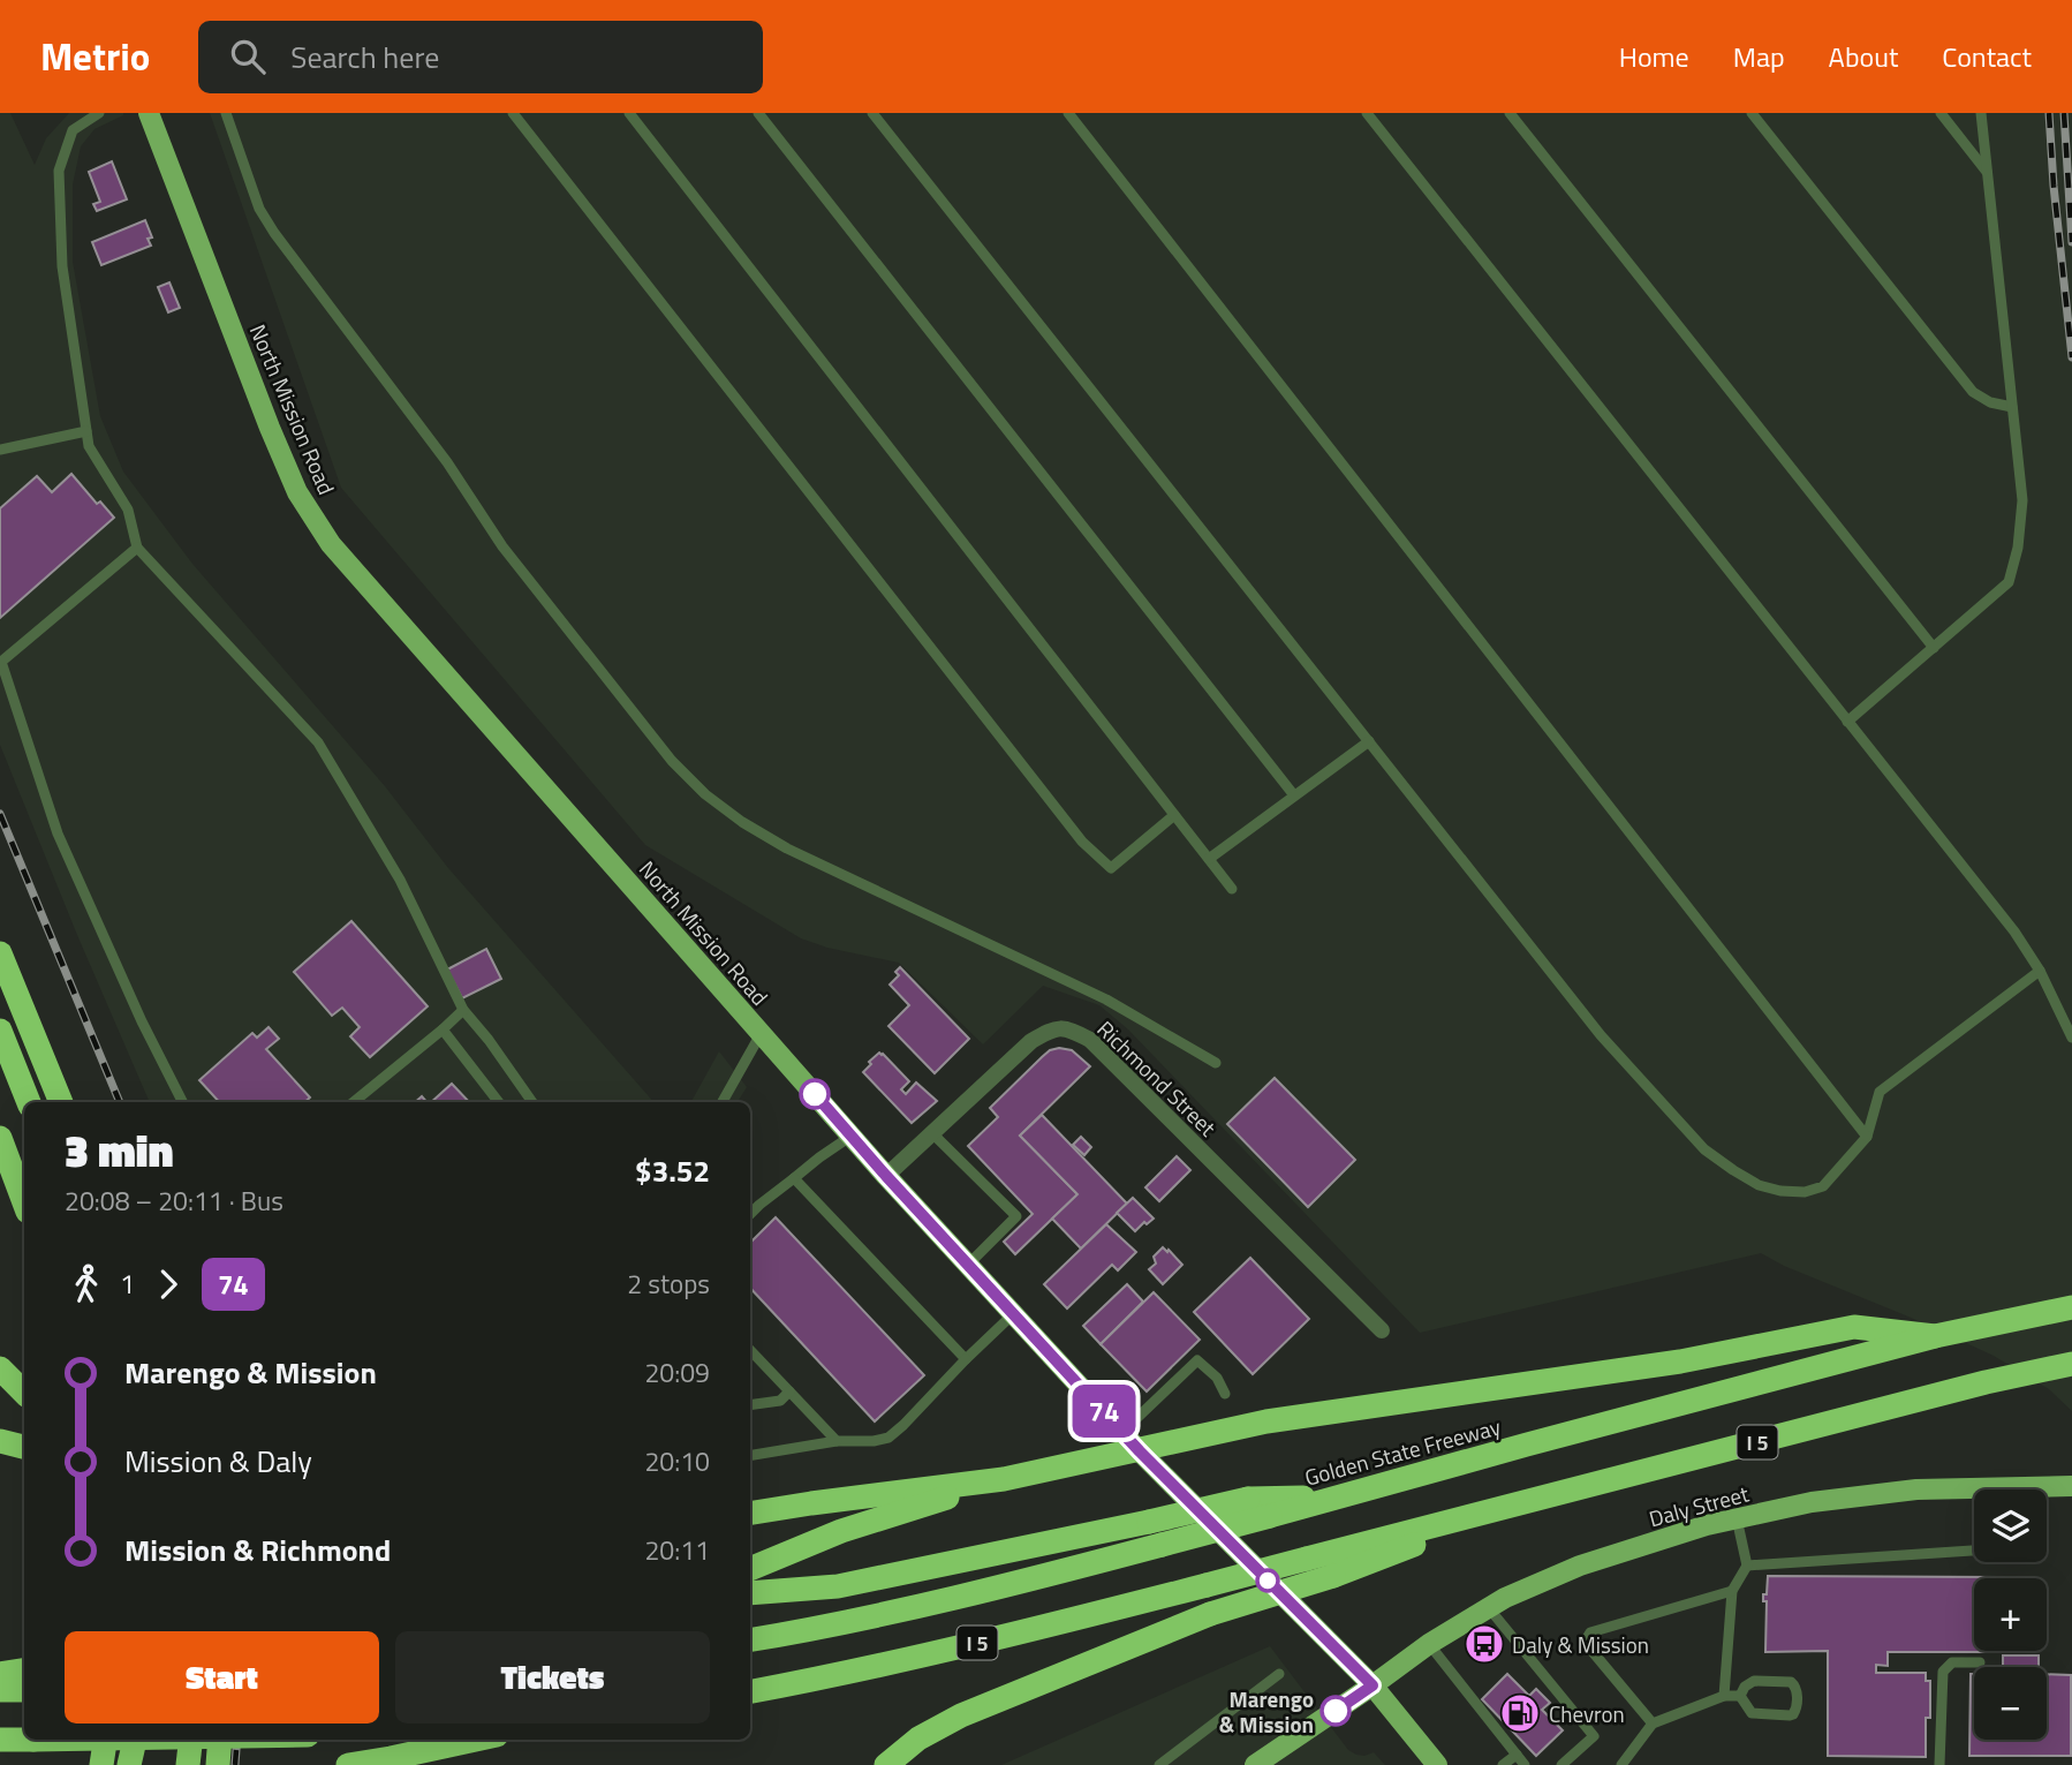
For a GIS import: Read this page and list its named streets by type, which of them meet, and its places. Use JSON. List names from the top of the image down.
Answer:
{
  "streets": {
    "highway": ["I 5", "Golden State Freeway"],
    "main road": ["North Mission Road", "Daly Street"],
    "street": ["Richmond Street"]
  },
  "crossings": [
    ["North Mission Road", "Richmond Street"],
    ["North Mission Road", "Daly Street"]
  ],
  "places": {
    "bus stop": ["Daly & Mission"],
    "other": ["Marengo & Mission"],
    "fuel station": ["Chevron"]
  },
  "lines": ["bus line 74"],
  "page": {
    "header": "Metrio",
    "search": "Search here",
    "nav": [
      "Home",
      "Map",
      "About",
      "Contact"
    ],
    "on_map": "74",
    "heading": ["3 min", "20:08 – 20:11 · Bus", "$3.52"],
    "legs": ["1", "74", "2 stops"],
    "list": [
      {
        "name": "Marengo & Mission",
        "value": "20:09"
      },
      {
        "name": "Mission & Daly",
        "value": "20:10"
      },
      {
        "name": "Mission & Richmond",
        "value": "20:11"
      }
    ],
    "map_buttons": ["+", "−"],
    "buttons": ["Start", "Tickets"]
  }
}
